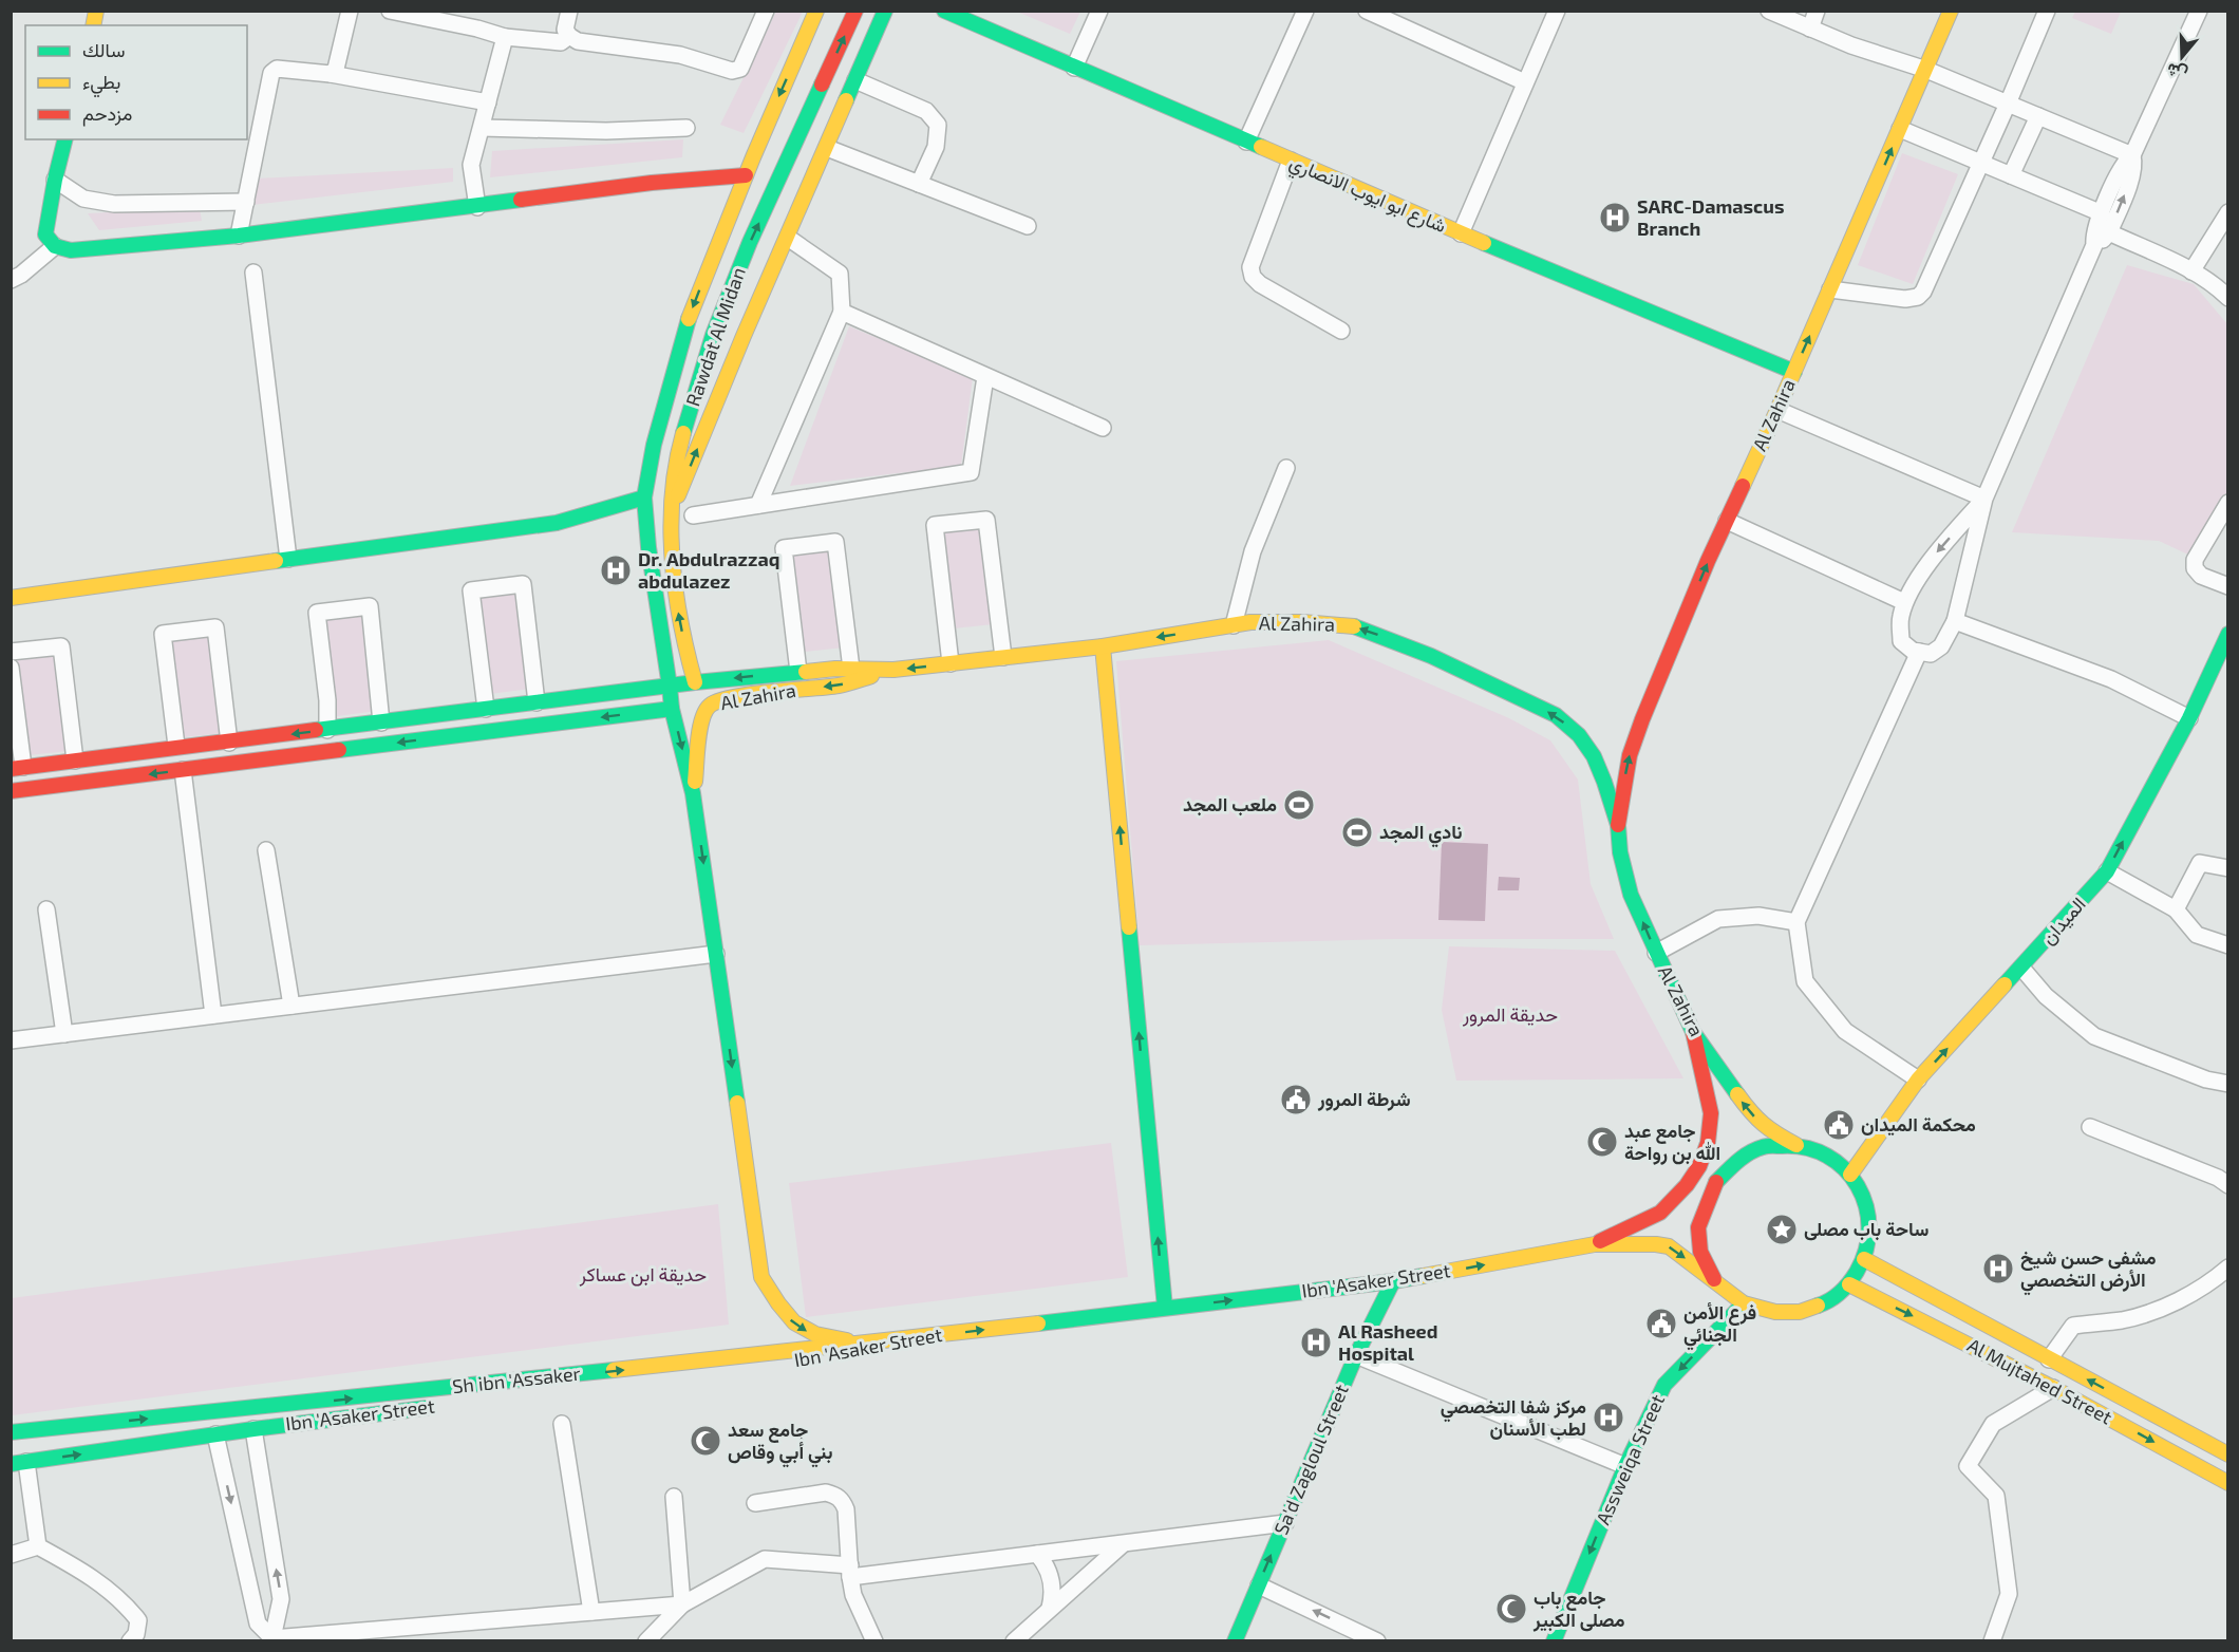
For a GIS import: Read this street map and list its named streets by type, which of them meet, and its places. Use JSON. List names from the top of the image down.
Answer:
{
  "streets": {
    "main road": [
      "شارع ابو ايوب الانصاري",
      "Rawdat Al Midan",
      "Al Zahira",
      "الميدان",
      "Ibn 'Asaker Street",
      "Sh ibn 'Assaker",
      "Al Mujtahed Street",
      "Sa'd Zagloul Street",
      "Assweiqa Street"
    ]
  },
  "crossings": [
    ["شارع ابو ايوب الانصاري", "Al Zahira"],
    ["Rawdat Al Midan", "Al Zahira"],
    ["Al Zahira", "الميدان"],
    ["Al Zahira", "Ibn 'Asaker Street"],
    ["Al Zahira", "Al Mujtahed Street"],
    ["Al Zahira", "Assweiqa Street"],
    ["الميدان", "Ibn 'Asaker Street"],
    ["الميدان", "Al Mujtahed Street"],
    ["الميدان", "Assweiqa Street"],
    ["Ibn 'Asaker Street", "Sh ibn 'Assaker"],
    ["Ibn 'Asaker Street", "Al Mujtahed Street"],
    ["Ibn 'Asaker Street", "Sa'd Zagloul Street"],
    ["Ibn 'Asaker Street", "Assweiqa Street"],
    ["Al Mujtahed Street", "Assweiqa Street"]
  ],
  "one_way": [
    "الميدان",
    "Ibn 'Asaker Street",
    "Sh ibn 'Assaker",
    "Assweiqa Street"
  ],
  "parks": ["حديقة المرور", "حديقة ابن عساكر"],
  "places": {
    "hospital": [
      "SARC-Damascus Branch",
      "Dr. Abdulrazzaq abdulazez",
      "مشفى حسن شيخ الأرض التخصصي",
      "Al Rasheed Hospital",
      "مركز شفا التخصصي لطب الأسنان"
    ],
    "sports": ["ملعب المجد", "نادي المجد"],
    "public building": ["شرطة المرور", "محكمة الميدان", "فرع الأمن الجنائي"],
    "mosque": ["جامع عبد الله بن رواحة", "جامع سعد بني أبي وقاص", "جامع باب مصلى الكبير"],
    "place": ["ساحة باب مصلى"]
  },
  "legend": ["سالك", "بطيء", "مزدحم"],
  "north": "bottom"
}
